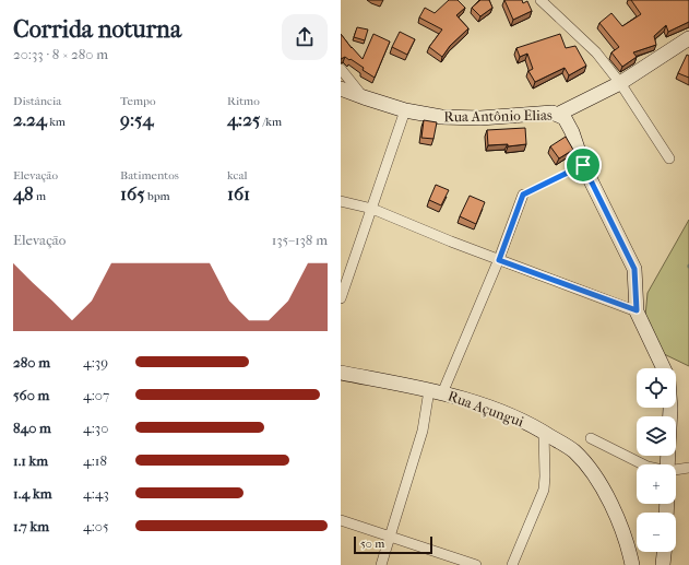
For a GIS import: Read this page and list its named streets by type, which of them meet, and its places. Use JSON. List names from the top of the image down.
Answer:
{
  "streets": {
    "street": ["Rua Antônio Elias", "Rua Açungui"]
  },
  "scale_bar": "50 m",
  "page": {
    "heading": ["Corrida noturna", "20:33 · 8 × 280 m"],
    "stats": [
      ["Distância", "2.24 km"],
      ["Tempo", "9:54"],
      ["Ritmo", "4:25 /km"],
      ["Elevação", "48 m"],
      ["Batimentos", "165 bpm"],
      ["kcal", "161"]
    ],
    "chart": ["Elevação", "135–138 m"],
    "list": [
      {
        "name": "280 m",
        "note": "4:39"
      },
      {
        "name": "560 m",
        "note": "4:07"
      },
      {
        "name": "840 m",
        "note": "4:30"
      },
      {
        "name": "1.1 km",
        "note": "4:18"
      },
      {
        "name": "1.4 km",
        "note": "4:43"
      },
      {
        "name": "1.7 km",
        "note": "4:05"
      }
    ],
    "map_buttons": ["+", "−"],
    "scale": "50 m"
  }
}
